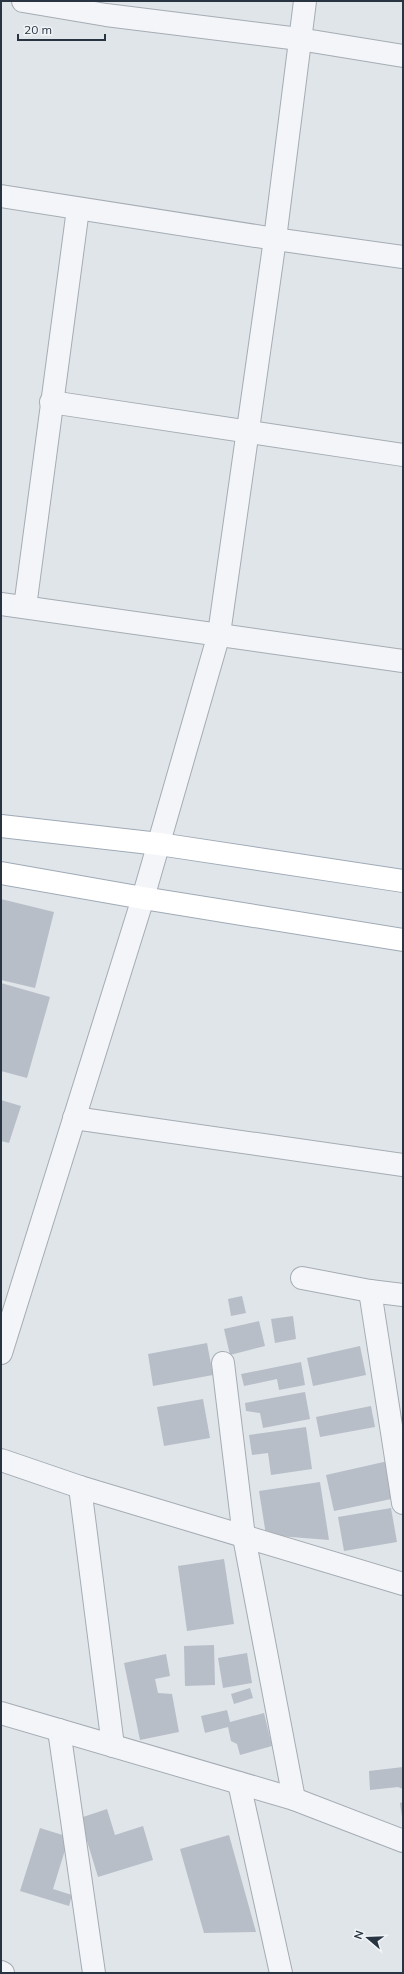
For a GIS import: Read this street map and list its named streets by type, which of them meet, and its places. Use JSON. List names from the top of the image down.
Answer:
{
  "scale_bar": "20 m",
  "north": "left"
}
